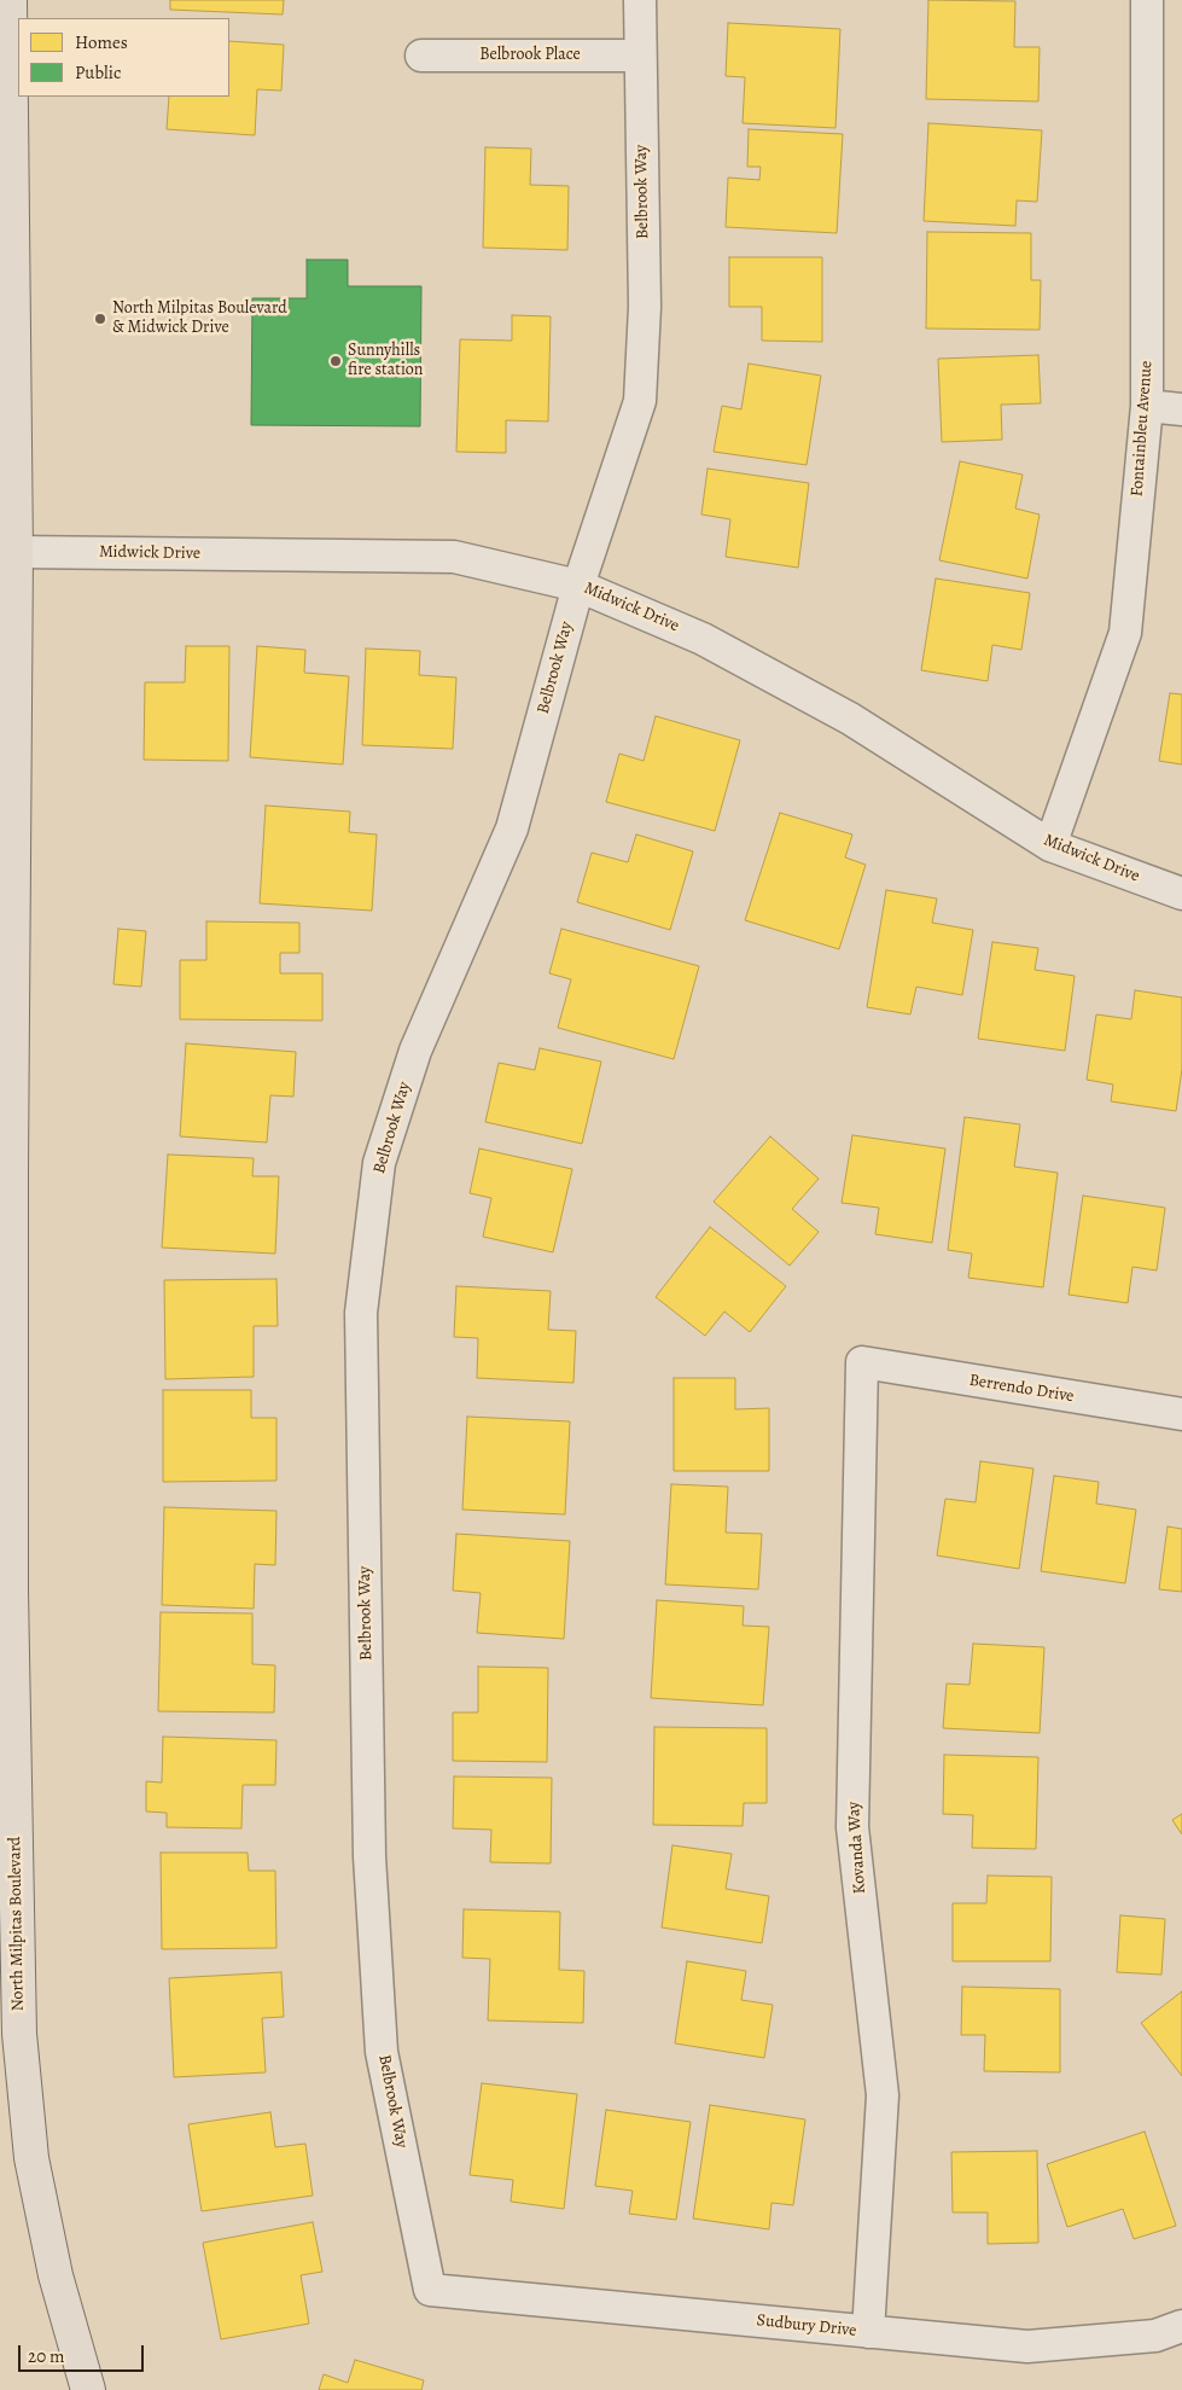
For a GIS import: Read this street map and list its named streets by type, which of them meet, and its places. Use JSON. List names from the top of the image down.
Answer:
{
  "streets": {
    "main road": ["North Milpitas Boulevard"],
    "street": [
      "Belbrook Place",
      "Belbrook Way",
      "Fontainbleu Avenue",
      "Midwick Drive",
      "Berrendo Drive",
      "Kovanda Way",
      "Sudbury Drive"
    ]
  },
  "crossings": [
    ["Belbrook Place", "Belbrook Way"],
    ["Belbrook Way", "Midwick Drive"],
    ["Belbrook Way", "Sudbury Drive"],
    ["Fontainbleu Avenue", "Midwick Drive"],
    ["Midwick Drive", "North Milpitas Boulevard"],
    ["Berrendo Drive", "Kovanda Way"],
    ["Kovanda Way", "Sudbury Drive"]
  ],
  "places": ["North Milpitas Boulevard & Midwick Drive", "Sunnyhills fire station"],
  "legend": ["Homes", "Public"],
  "scale_bar": "20 m"
}
